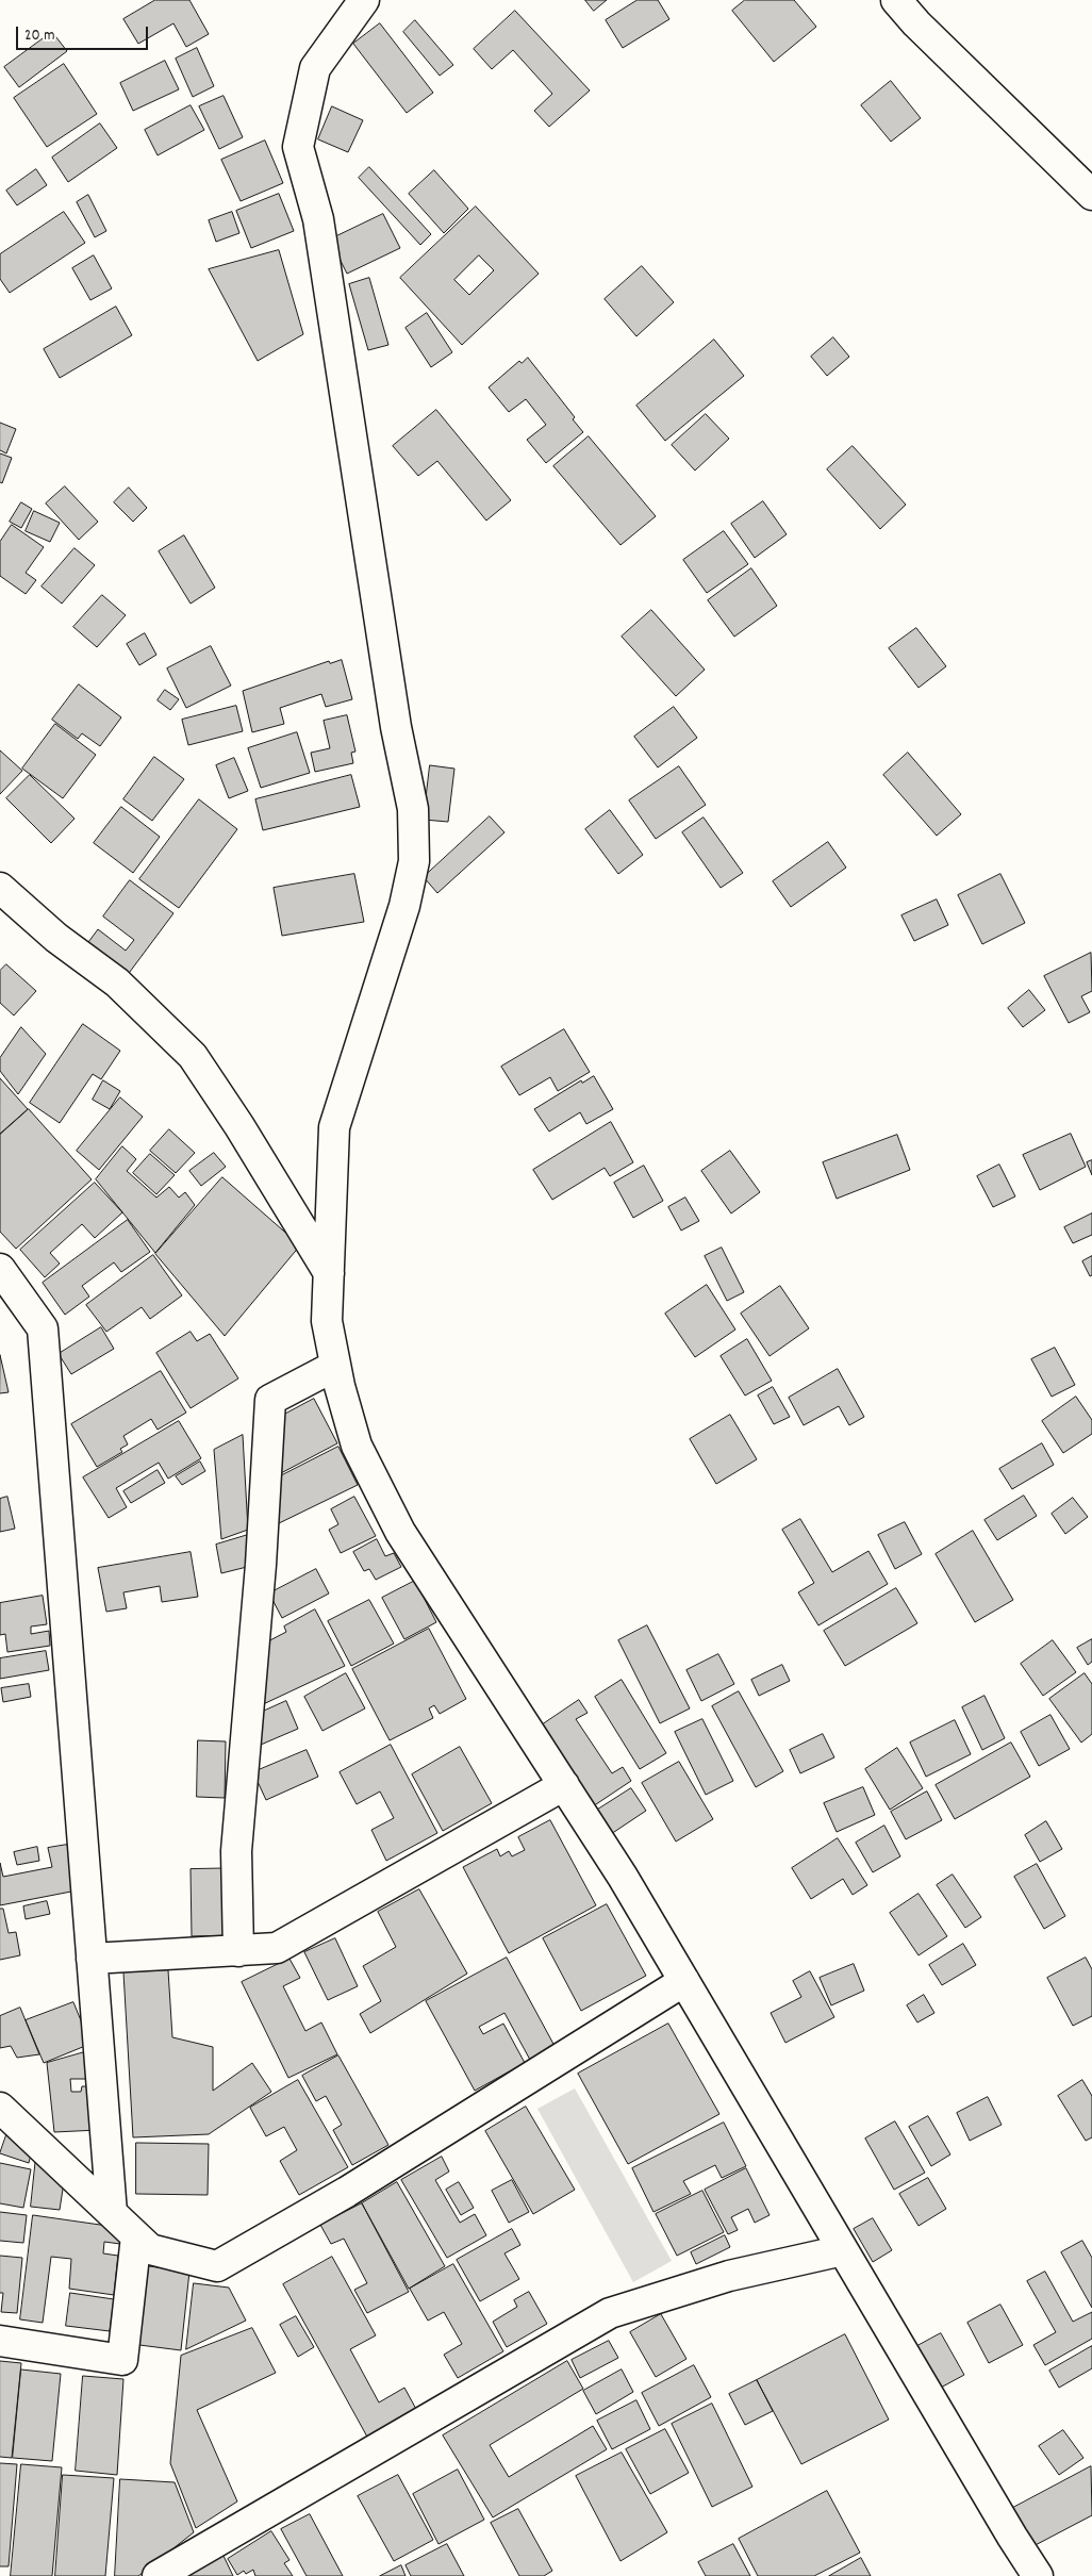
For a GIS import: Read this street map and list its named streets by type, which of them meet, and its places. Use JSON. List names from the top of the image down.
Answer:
{
  "scale_bar": "20 m"
}
